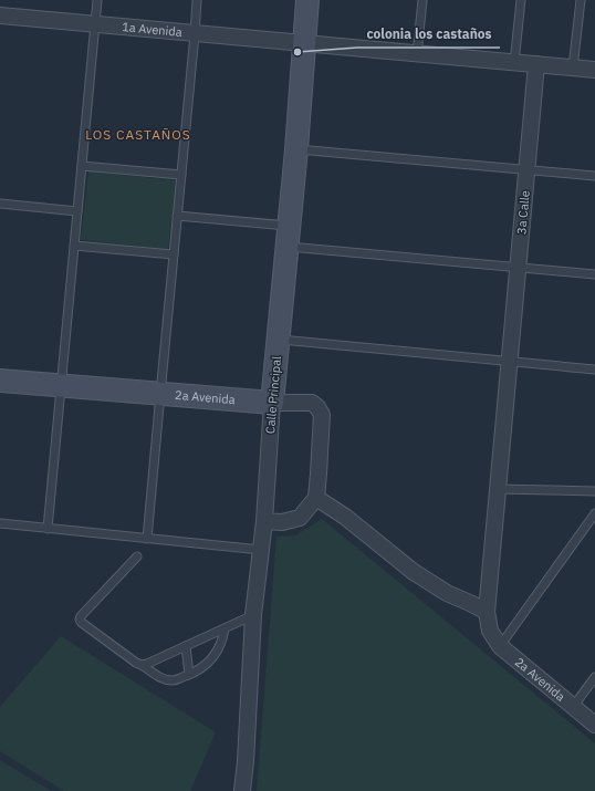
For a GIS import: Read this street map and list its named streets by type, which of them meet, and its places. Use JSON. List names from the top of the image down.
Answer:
{
  "streets": {
    "street": [
      "1a Avenida",
      "3a Calle",
      "Calle Principal",
      "2a Avenida"
    ]
  },
  "crossings": [
    ["1a Avenida", "3a Calle"],
    ["1a Avenida", "Calle Principal"],
    ["3a Calle", "2a Avenida"],
    ["Calle Principal", "2a Avenida"]
  ],
  "districts": ["LOS CASTAÑOS"],
  "places": ["colonia los castaños"]
}
